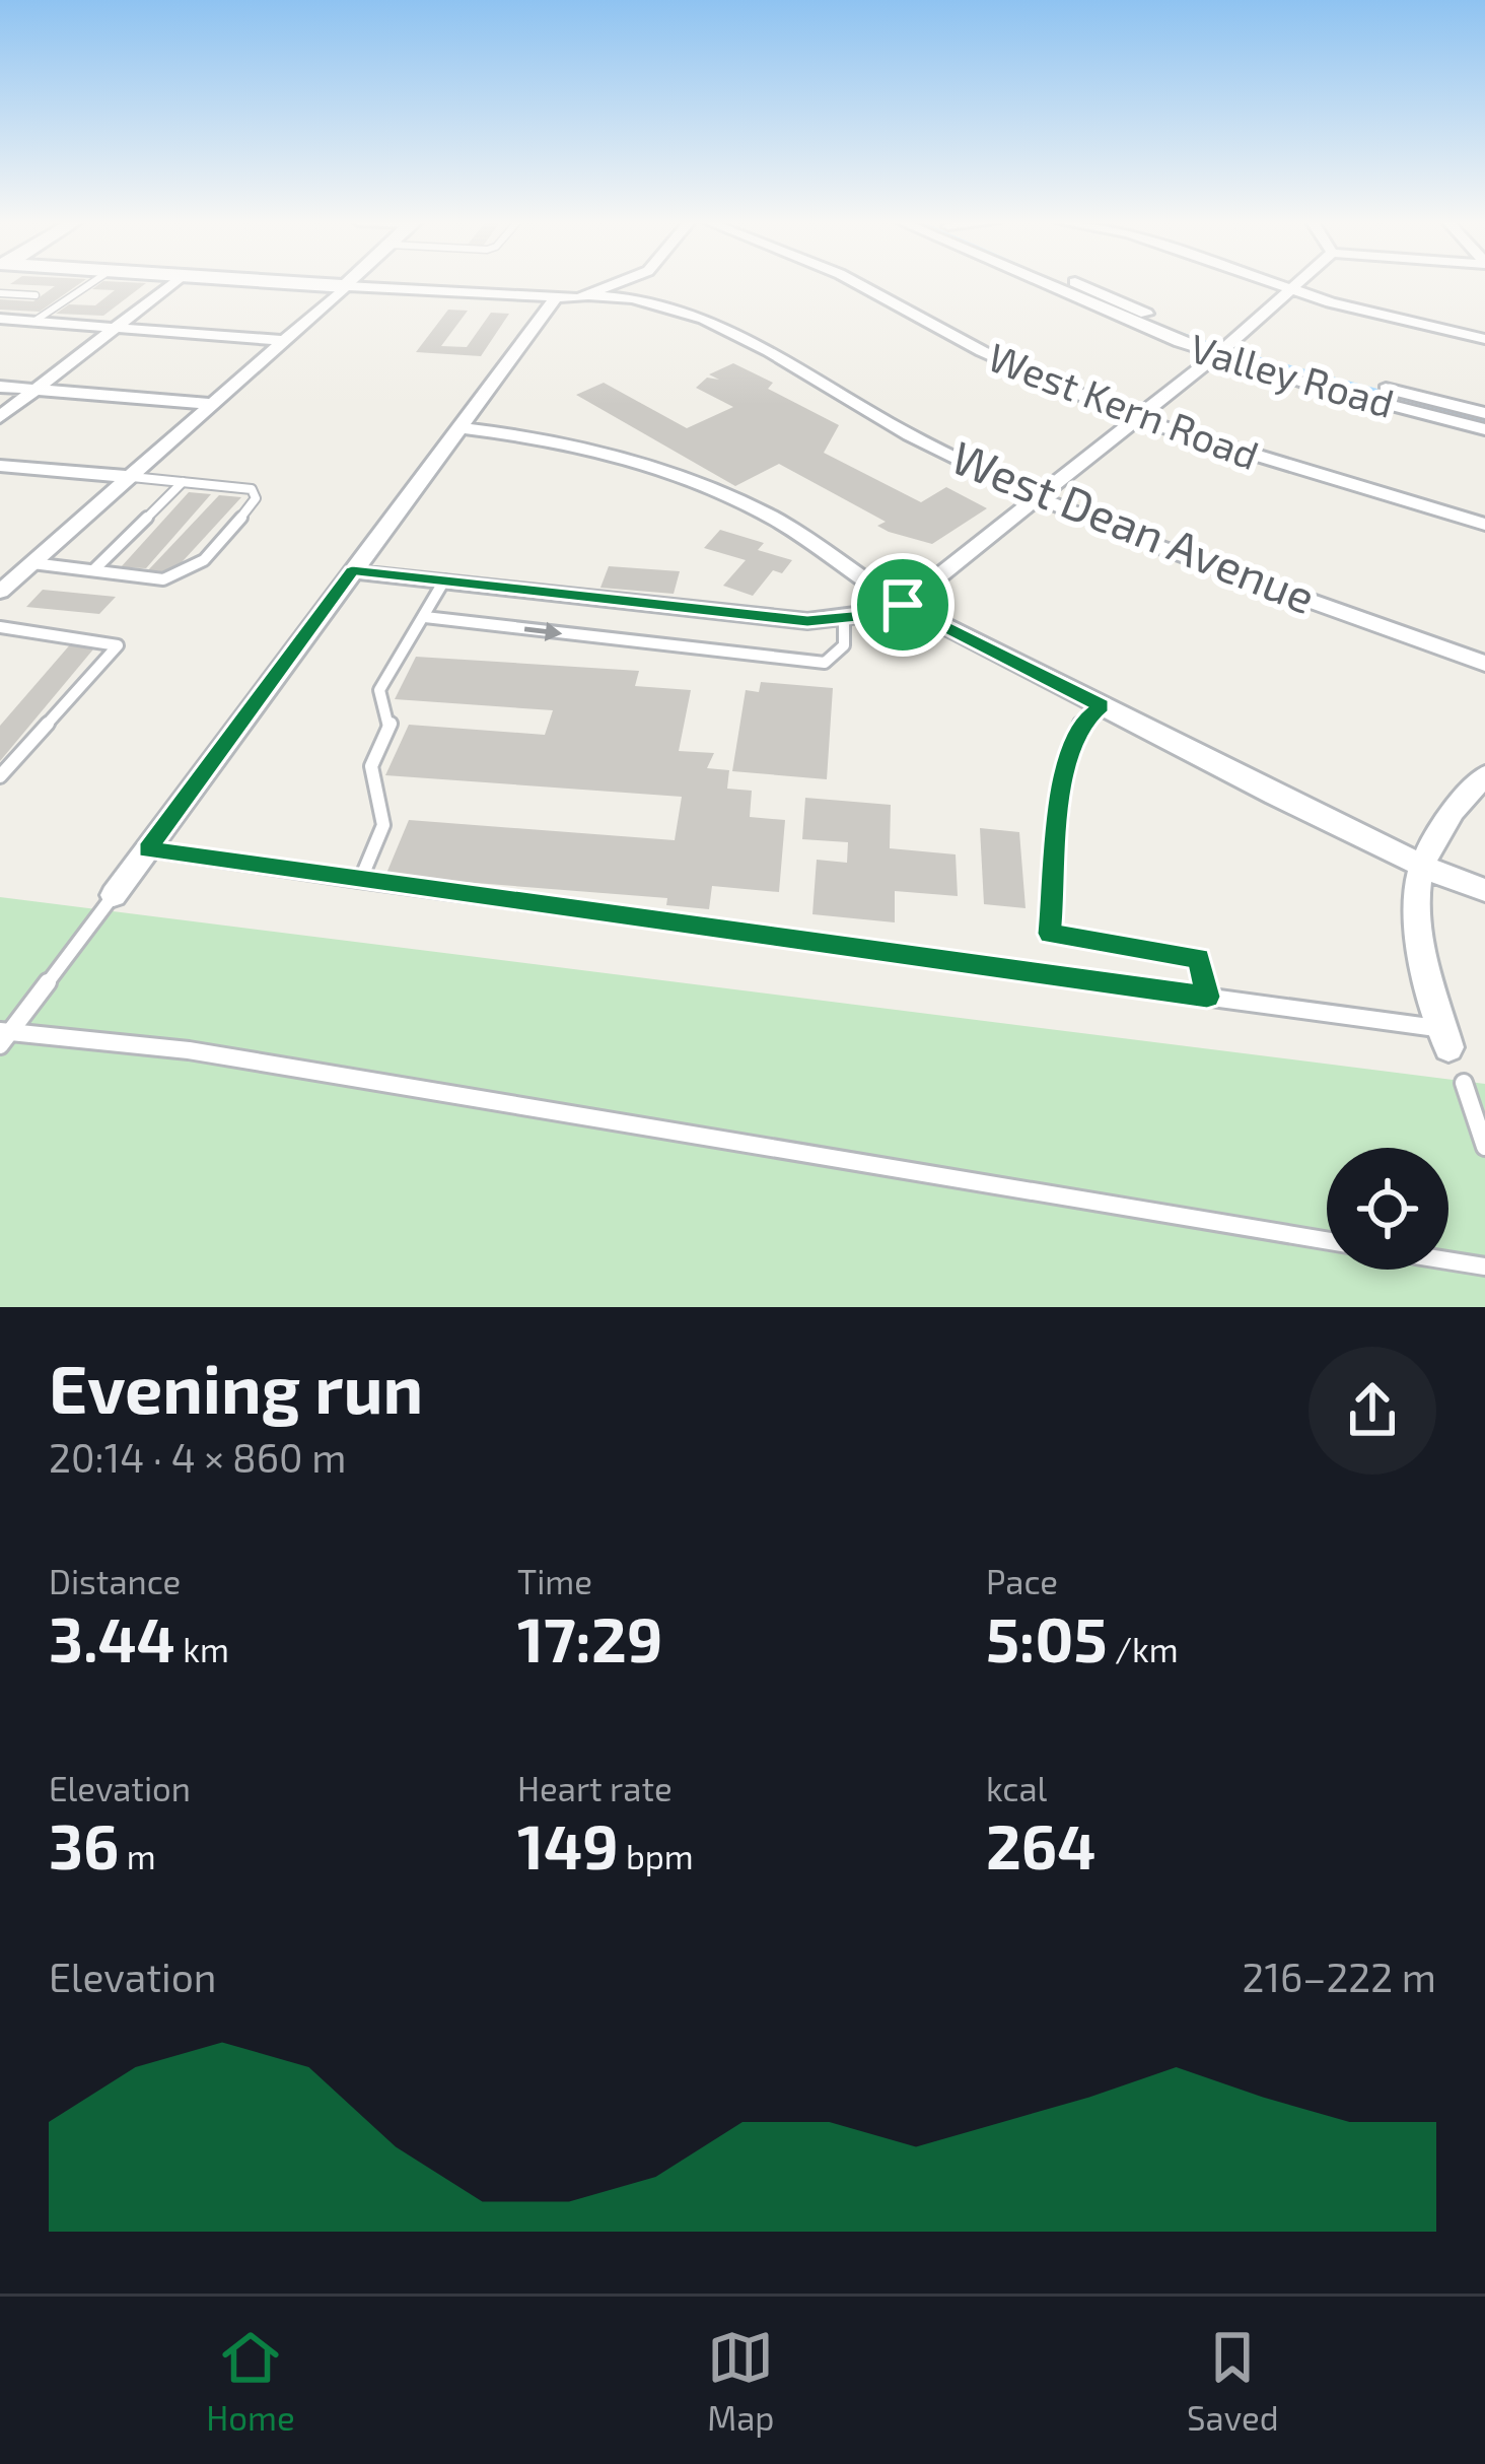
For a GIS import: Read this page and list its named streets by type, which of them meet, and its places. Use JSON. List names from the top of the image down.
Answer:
{
  "streets": {
    "street": ["Valley Road", "West Kern Road", "West Dean Avenue"]
  },
  "page": {
    "heading": ["Evening run", "20:14 · 4 × 860 m"],
    "stats": [
      ["Distance", "3.44 km"],
      ["Time", "17:29"],
      ["Pace", "5:05 /km"],
      ["Elevation", "36 m"],
      ["Heart rate", "149 bpm"],
      ["kcal", "264"]
    ],
    "chart": ["Elevation", "216–222 m"],
    "tabs": ["Home", "Map", "Saved"]
  }
}
